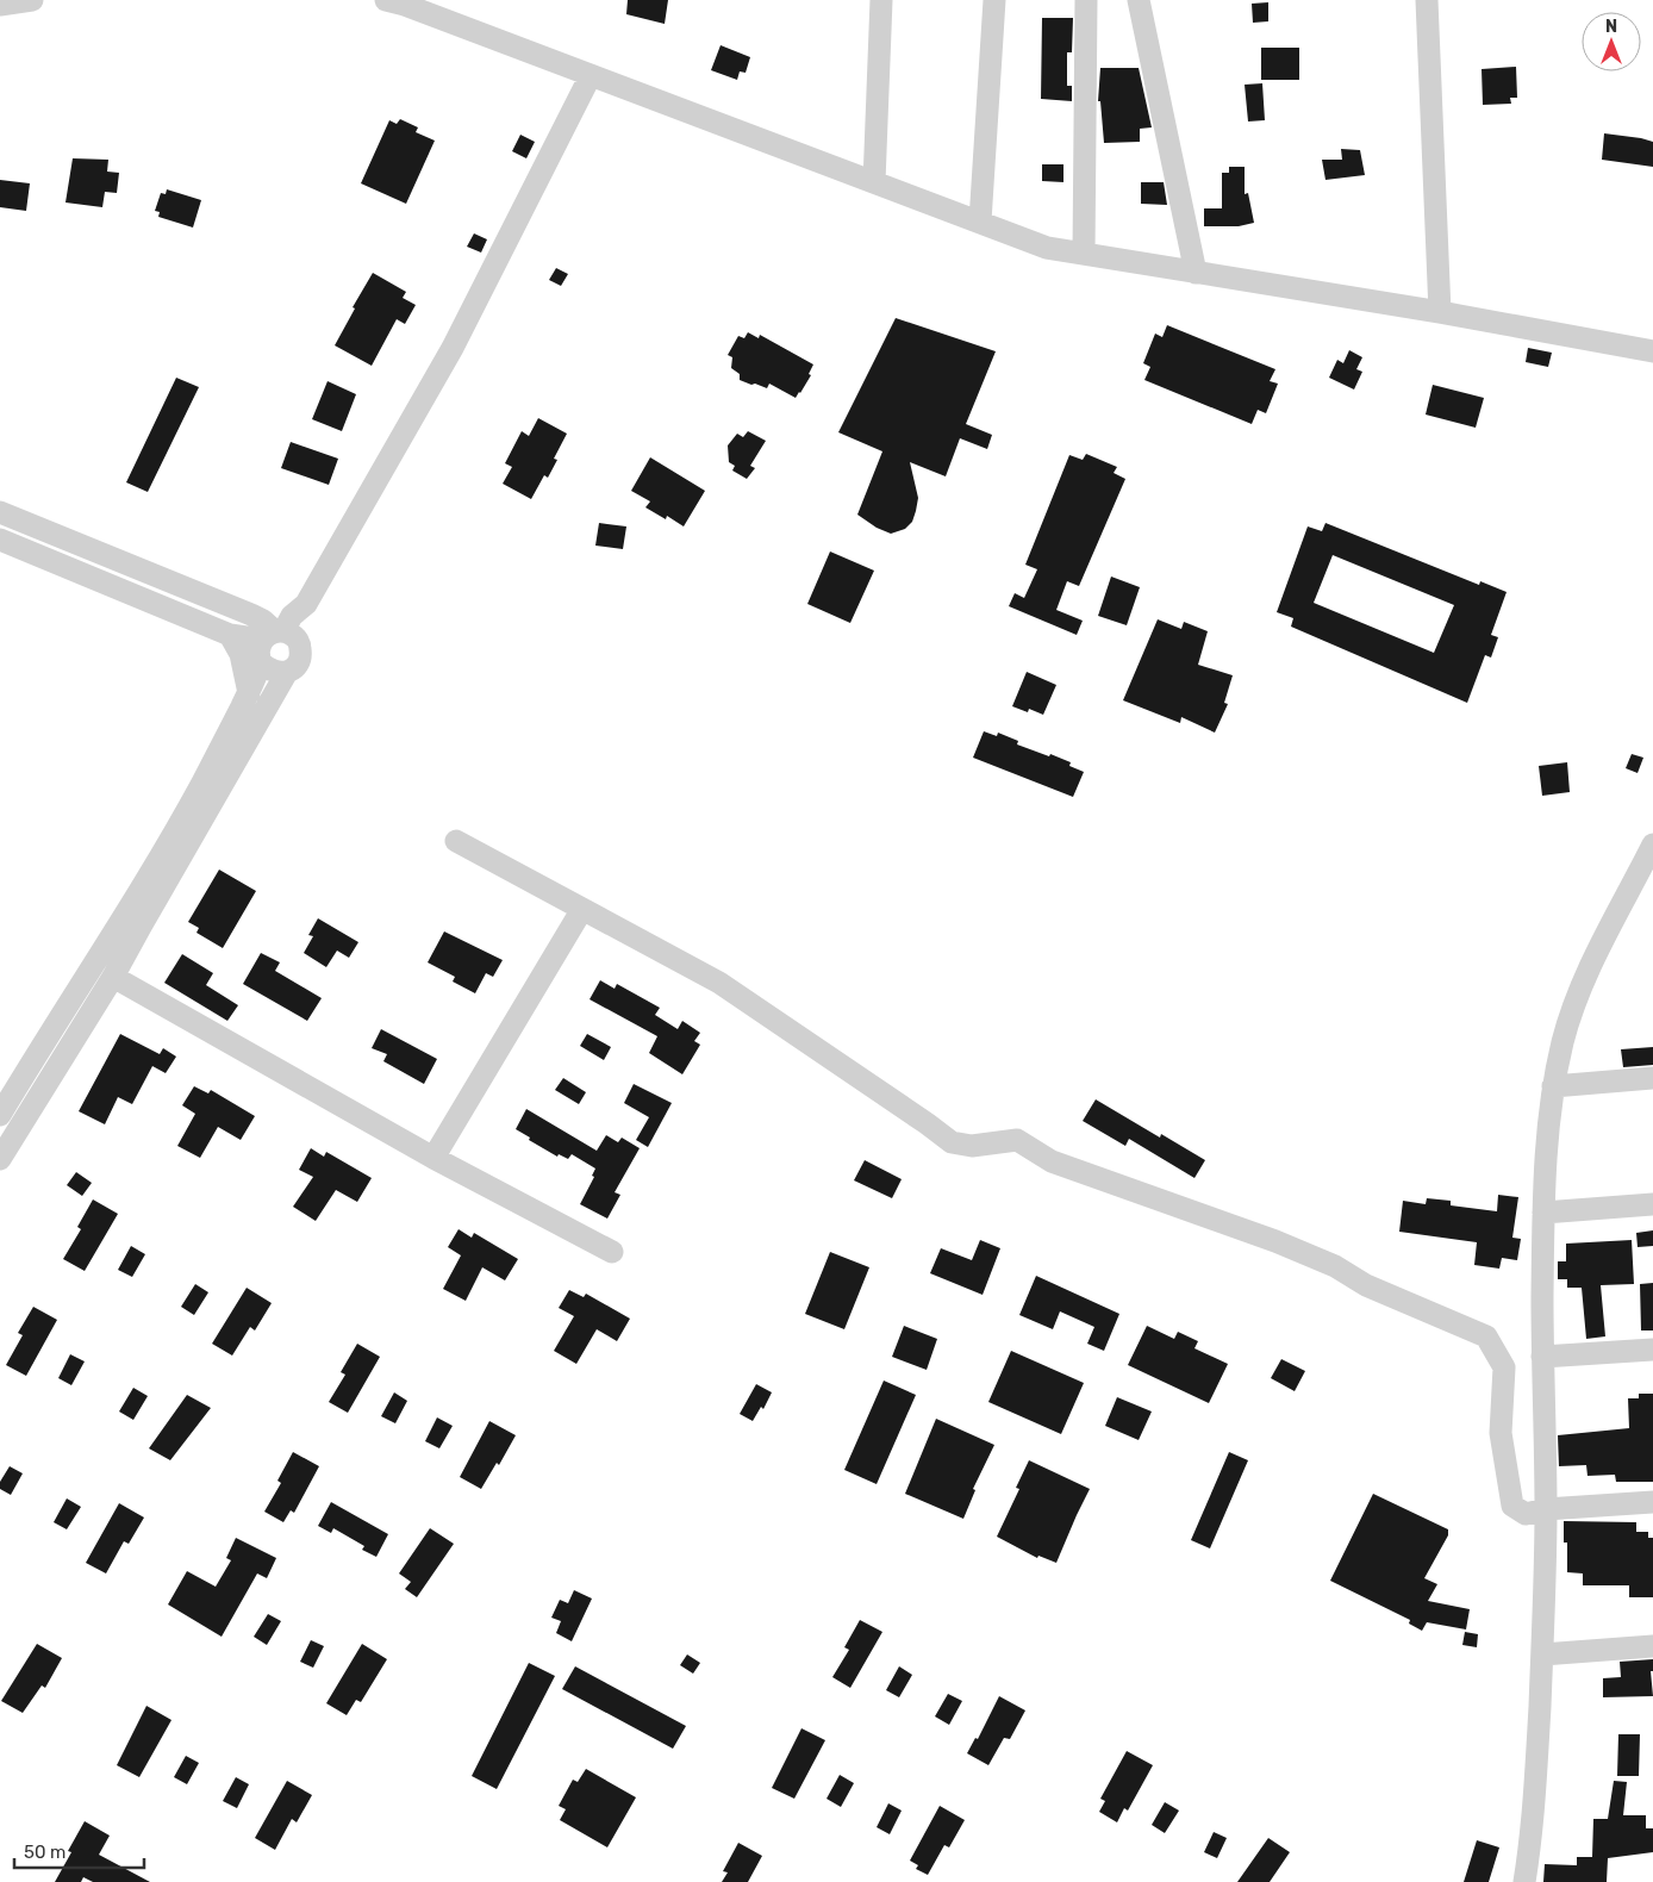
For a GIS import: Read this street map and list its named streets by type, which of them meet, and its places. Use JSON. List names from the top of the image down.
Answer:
{
  "scale_bar": "50 m",
  "north": "top"
}
